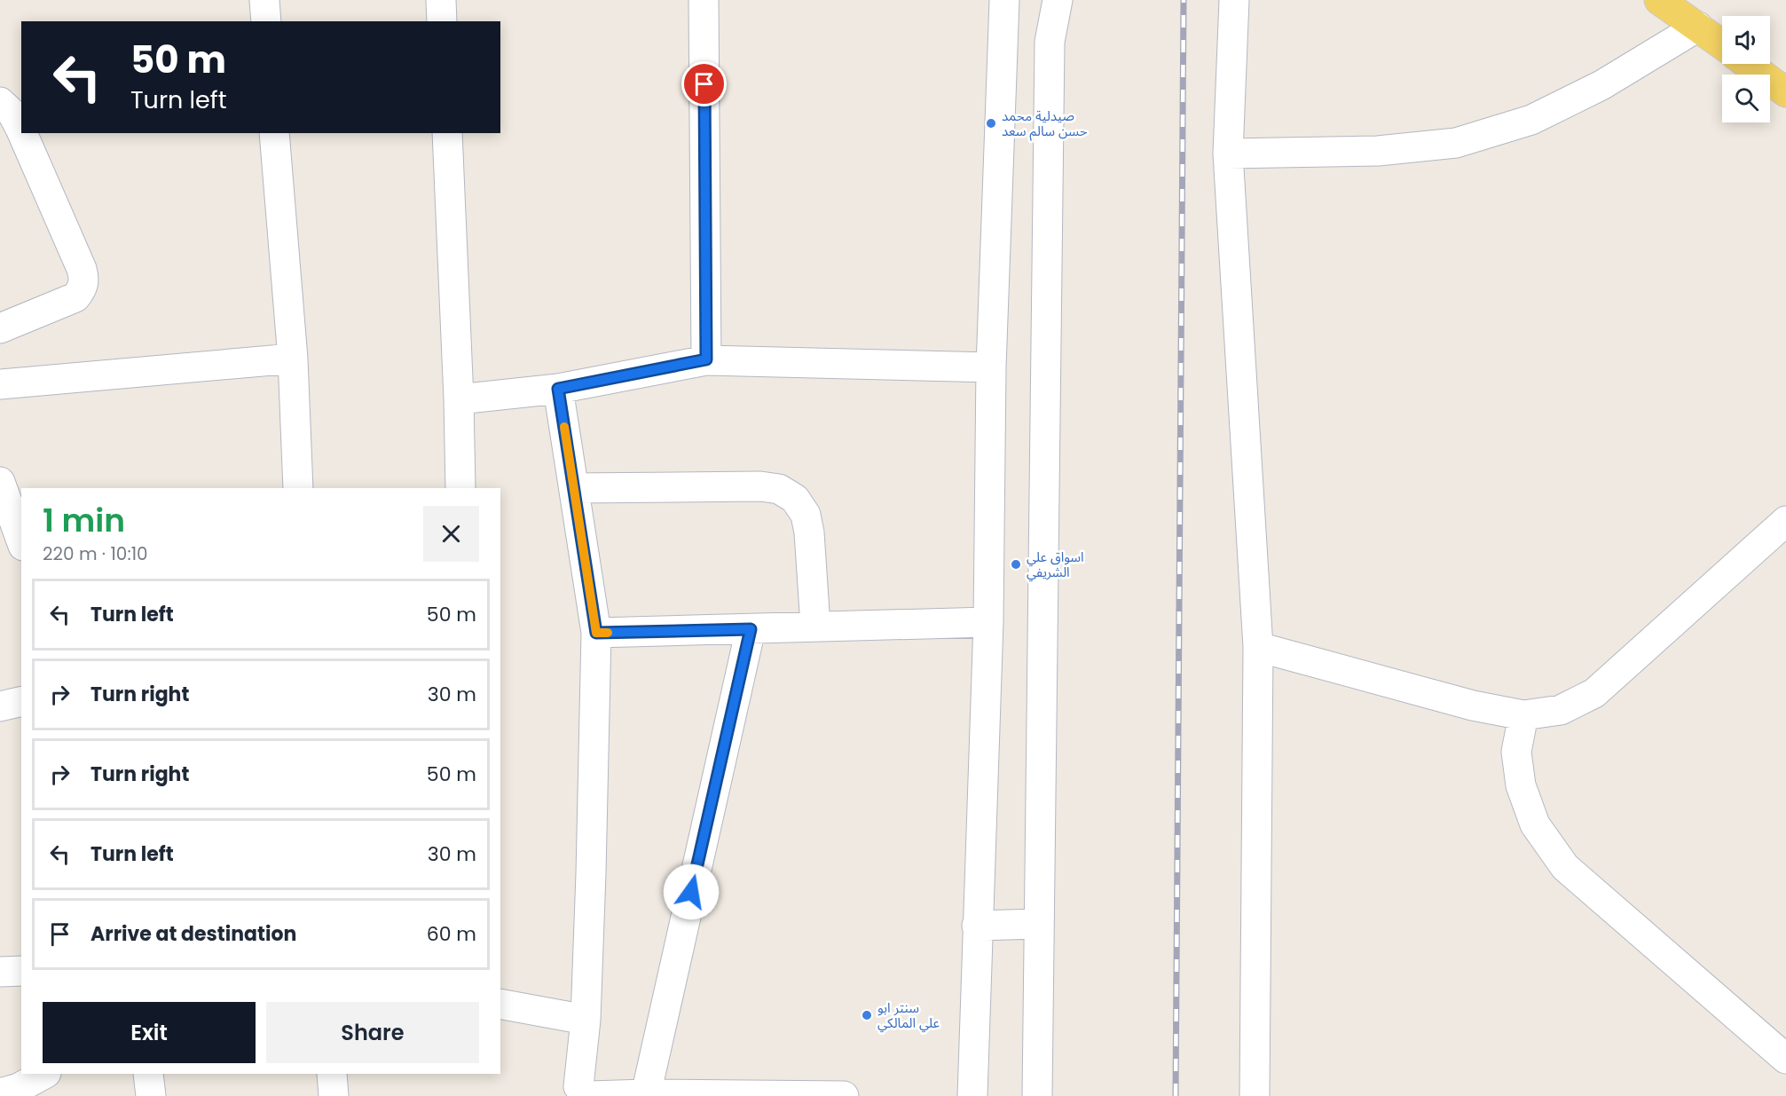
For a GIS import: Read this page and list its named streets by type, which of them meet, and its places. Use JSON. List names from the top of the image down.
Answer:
{
  "places": ["صيدلية محمد حسن سالم سعد", "اسواق علي الشريفي", "سنتر ابو علي المالكي"],
  "page": {
    "turn": ["50 m", "Turn left"],
    "heading": ["1 min", "220 m · 10:10"],
    "list": [
      {
        "name": "Turn left",
        "value": "50 m"
      },
      {
        "name": "Turn right",
        "value": "30 m"
      },
      {
        "name": "Turn right",
        "value": "50 m"
      },
      {
        "name": "Turn left",
        "value": "30 m"
      },
      {
        "name": "Arrive at destination",
        "value": "60 m"
      }
    ],
    "buttons": ["Exit", "Share"]
  }
}
